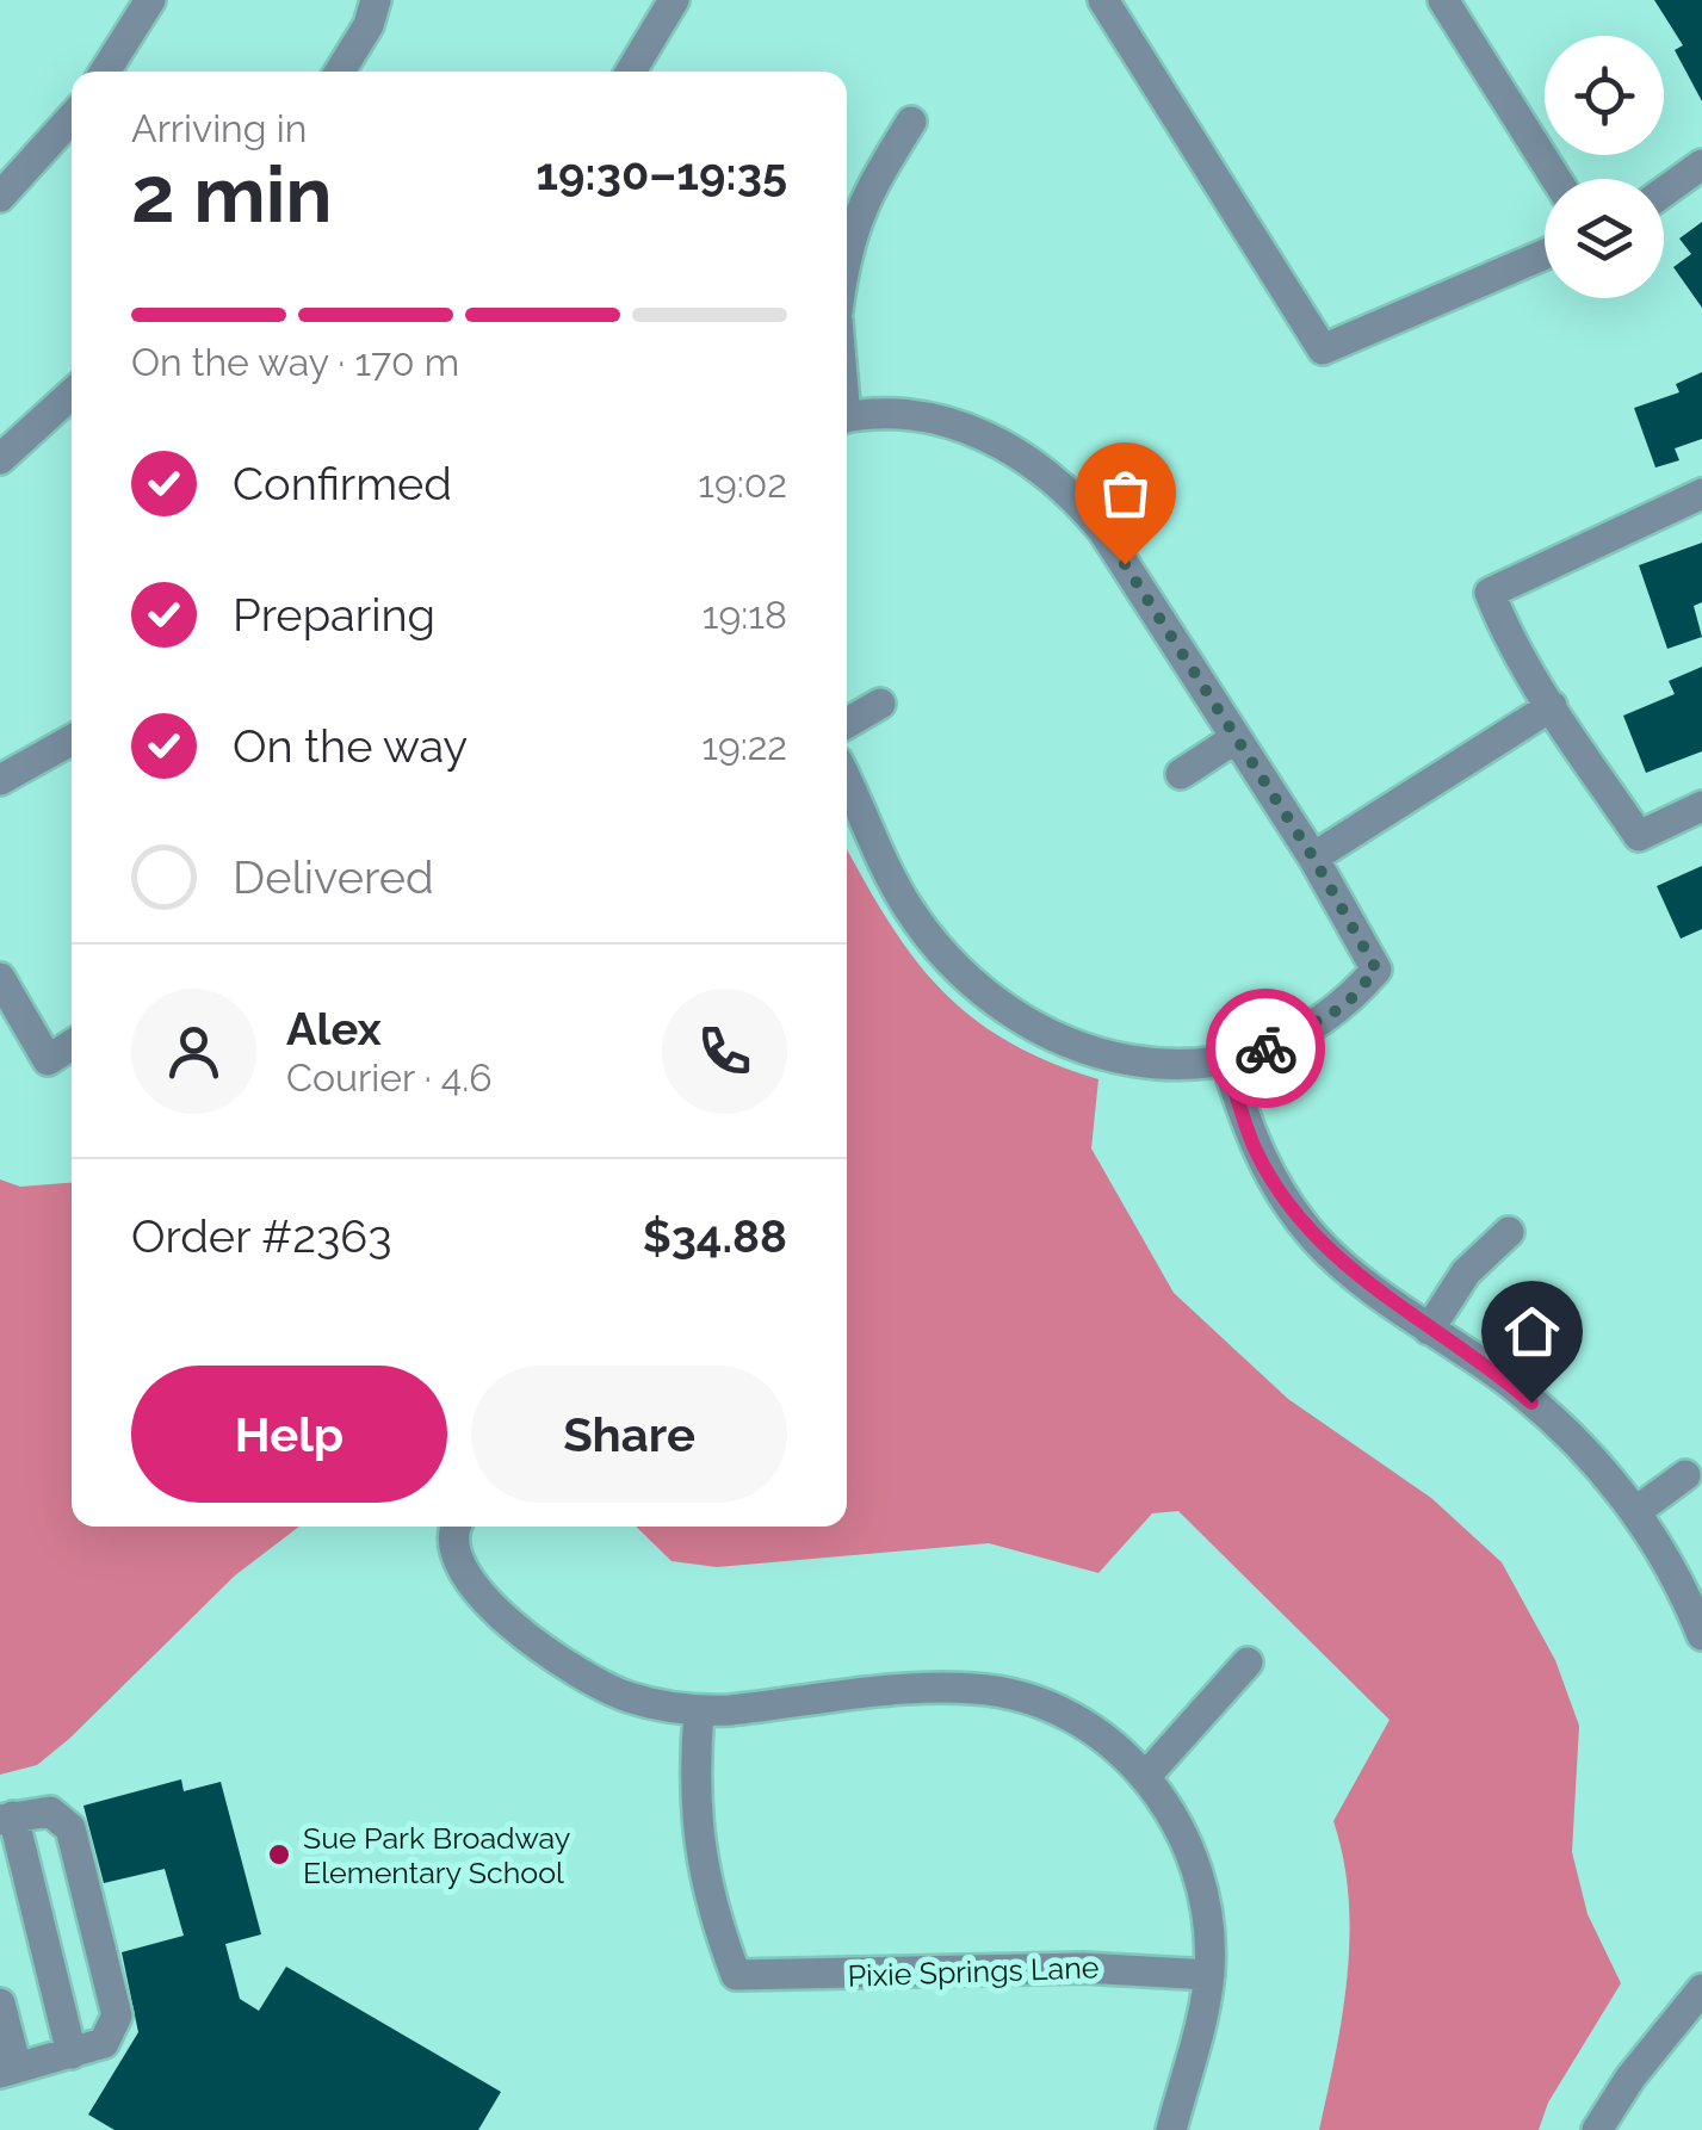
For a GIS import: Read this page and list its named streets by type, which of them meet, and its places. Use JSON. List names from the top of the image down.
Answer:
{
  "streets": {
    "street": ["Pixie Springs Lane"]
  },
  "places": ["Sue Park Broadway Elementary School"],
  "page": {
    "heading": ["2 min", "Arriving in", "19:30–19:35"],
    "panel": [
      "Alex",
      "Courier · 4.6",
      "Order #2363",
      "$34.88"
    ],
    "bar": "On the way · 170 m",
    "list": [
      ["Confirmed", "19:02"],
      ["Preparing", "19:18"],
      ["On the way", "19:22"],
      "Delivered"
    ],
    "buttons": ["Help", "Share"]
  }
}
